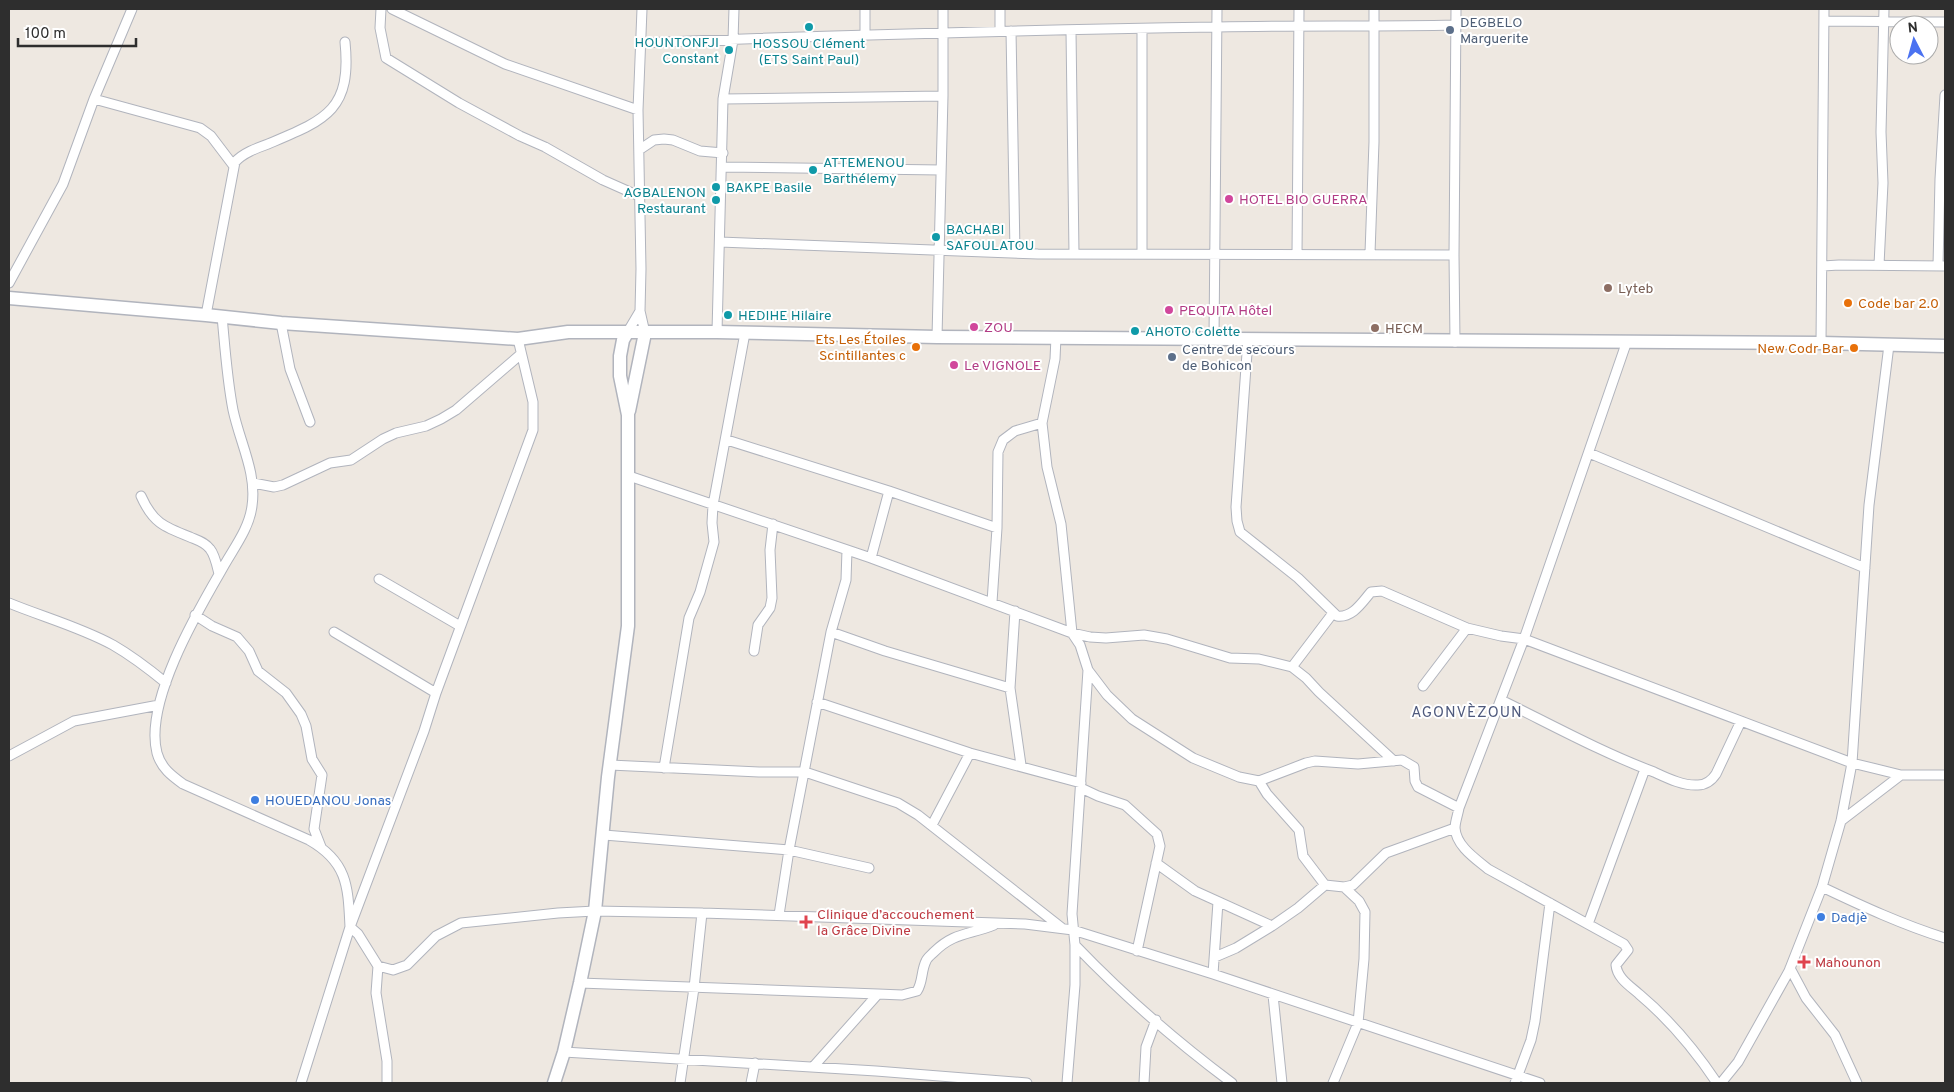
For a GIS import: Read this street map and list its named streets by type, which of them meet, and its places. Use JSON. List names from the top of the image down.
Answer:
{
  "districts": ["AGONVÈZOUN"],
  "places": {
    "other": [
      "HOSSOU Clément (ETS Saint Paul)",
      "DEGBELO Marguerite",
      "HOUNTONFJI Constant",
      "ATTEMENOU Barthélemy",
      "BAKPE Basile",
      "HOTEL BIO GUERRA",
      "AGBALENON Restaurant",
      "BACHABI SAFOULATOU",
      "Lyteb",
      "Code bar 2.0",
      "PEQUITA Hôtel",
      "HEDIHE Hilaire",
      "ZOU",
      "HECM",
      "AHOTO Colette",
      "Ets Les Étoiles Scintillantes c",
      "New Codr Bar",
      "Centre de secours de Bohicon",
      "Le VIGNOLE",
      "HOUEDANOU Jonas",
      "Dadjè"
    ],
    "health": ["Clinique d’accouchement la Grâce Divine", "Mahounon"]
  },
  "scale_bar": "100 m",
  "north": "top"
}
